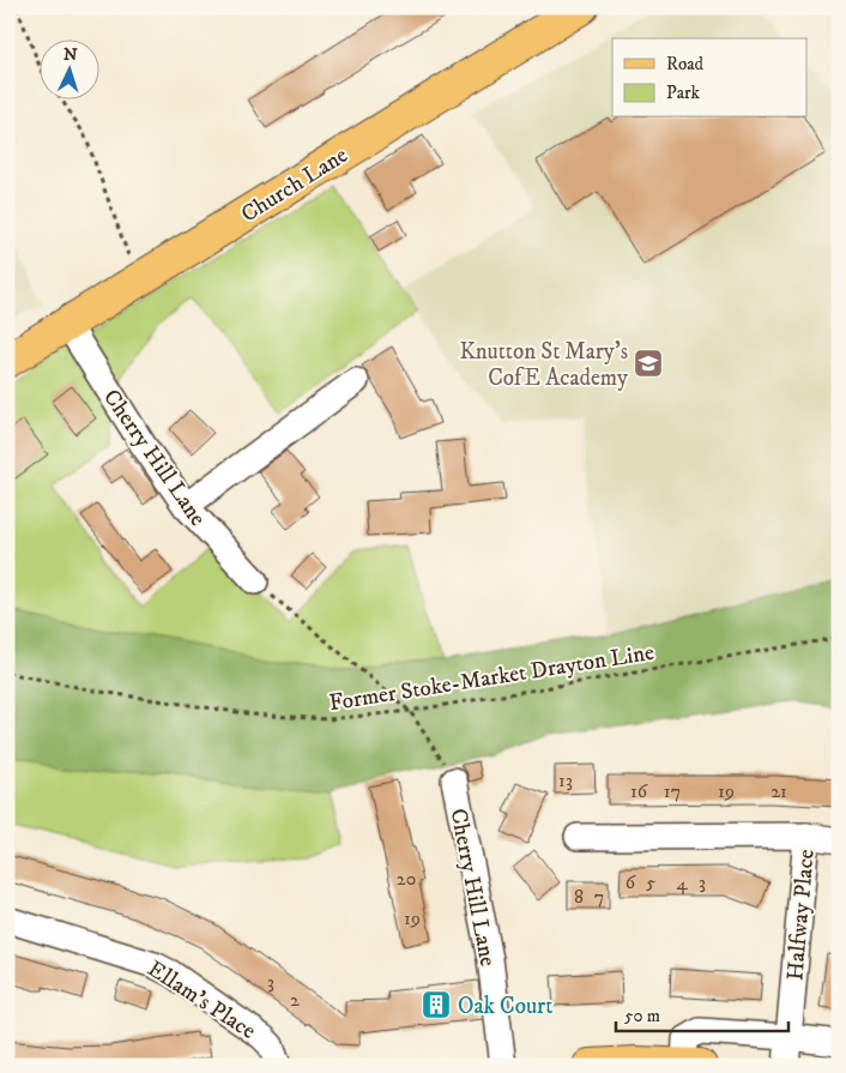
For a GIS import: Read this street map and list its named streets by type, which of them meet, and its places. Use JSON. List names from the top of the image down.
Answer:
{
  "streets": {
    "main road": ["Church Lane"],
    "street": ["Cherry Hill Lane", "Halfway Place", "Ellam's Place"],
    "path": ["Former Stoke-Market Drayton Line"]
  },
  "crossings": [
    ["Church Lane", "Cherry Hill Lane"]
  ],
  "places": {
    "school or university": ["Knutton St Mary's CofE Academy"],
    "building": ["Oak Court"]
  },
  "house_numbers": [
    "13",
    "16",
    "17",
    "19",
    "21",
    "20",
    "6",
    "5",
    "3",
    "4",
    "8",
    "7",
    "19",
    "3",
    "2"
  ],
  "legend": ["Road", "Park"],
  "scale_bar": "50 m",
  "north": "top"
}
